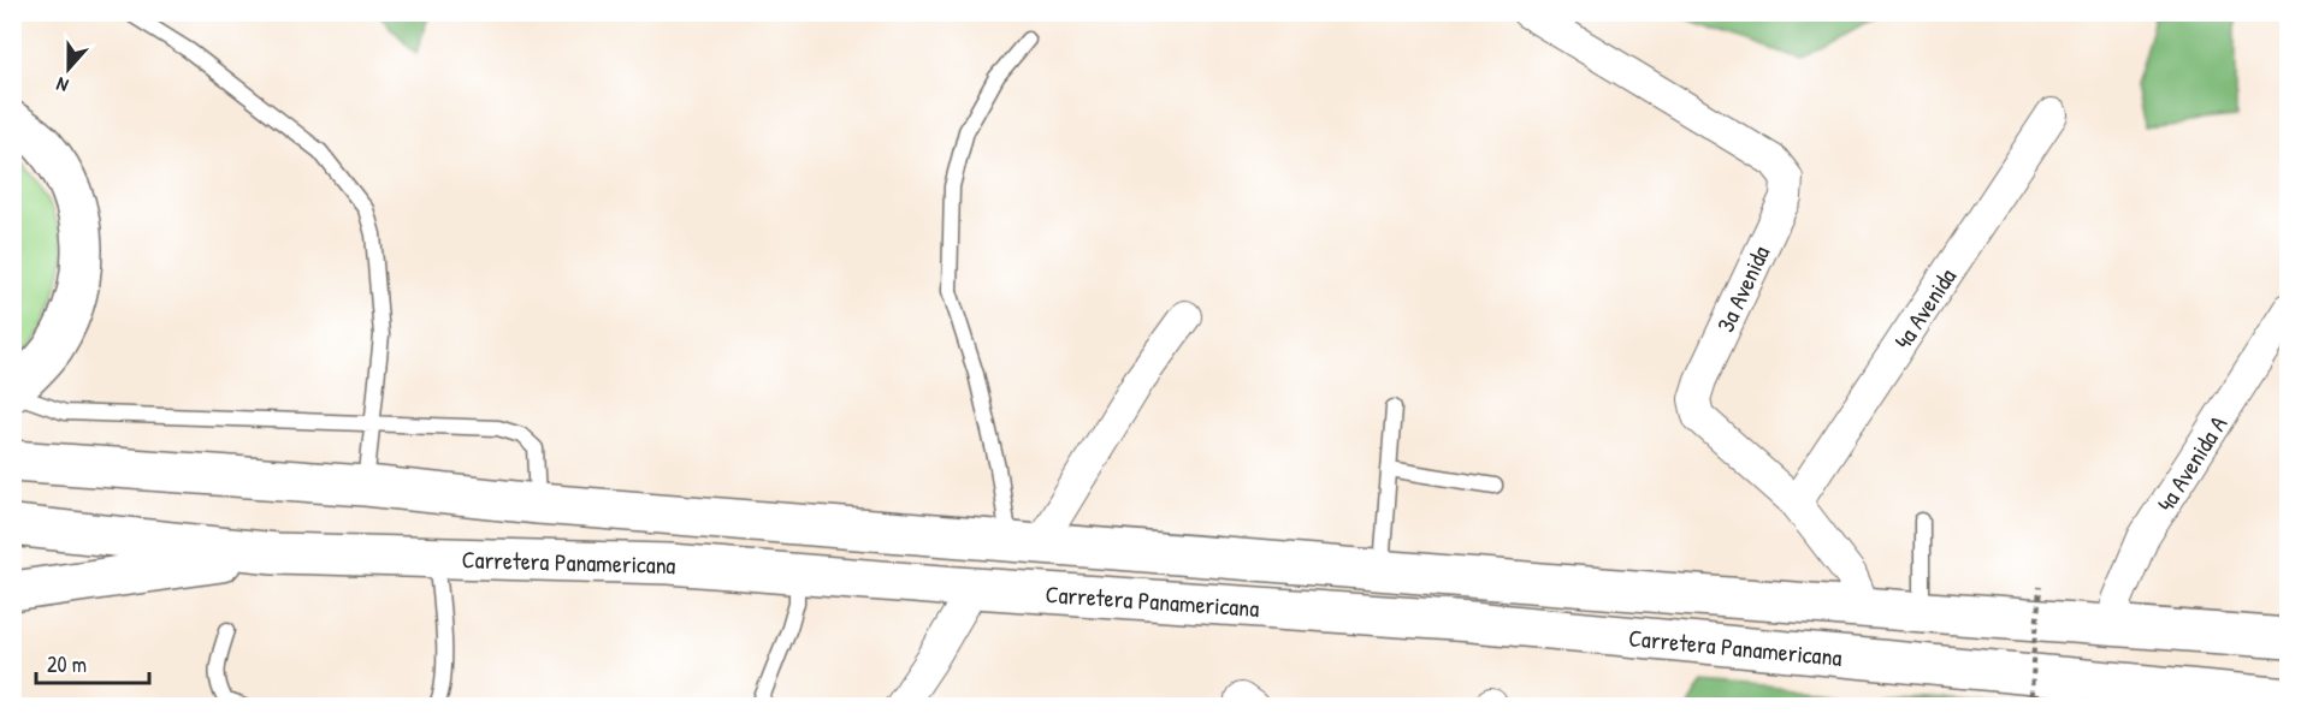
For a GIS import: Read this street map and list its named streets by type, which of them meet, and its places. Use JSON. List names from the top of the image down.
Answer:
{
  "streets": {
    "highway": ["Carretera Panamericana"],
    "street": ["3a Avenida", "4a Avenida", "4a Avenida A"]
  },
  "crossings": [
    ["3a Avenida", "4a Avenida"],
    ["4a Avenida A", "Carretera Panamericana"]
  ],
  "scale_bar": "20 m",
  "north": "bottom"
}
